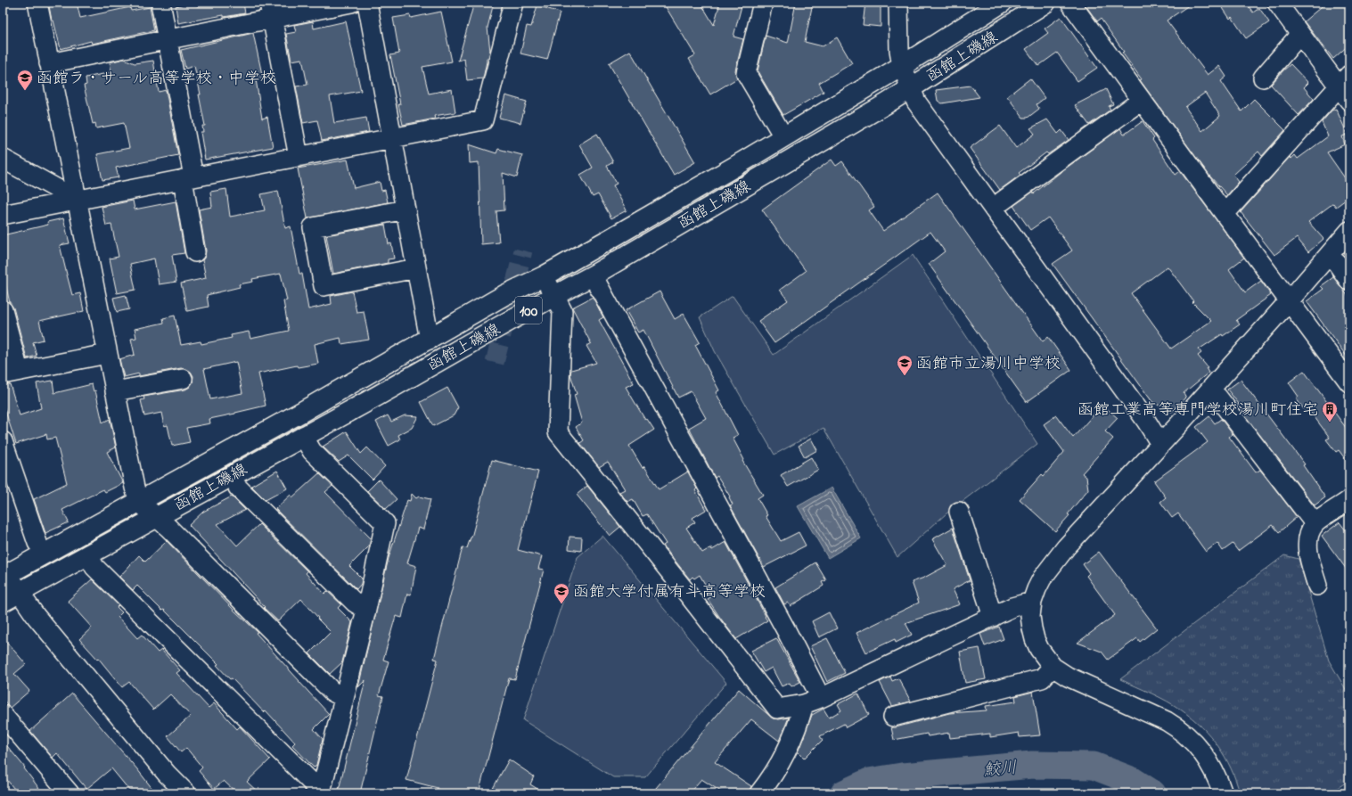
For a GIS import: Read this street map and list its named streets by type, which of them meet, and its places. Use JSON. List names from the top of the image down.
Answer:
{
  "streets": {
    "main road": ["函館上磯線", "100"]
  },
  "water": ["鮫川"],
  "places": {
    "school or university": ["函館ラ・サール高等学校・中学校", "函館市立湯川中学校", "函館大学付属有斗高等学校"],
    "building": ["函館工業高等専門学校湯川町住宅"]
  }
}
